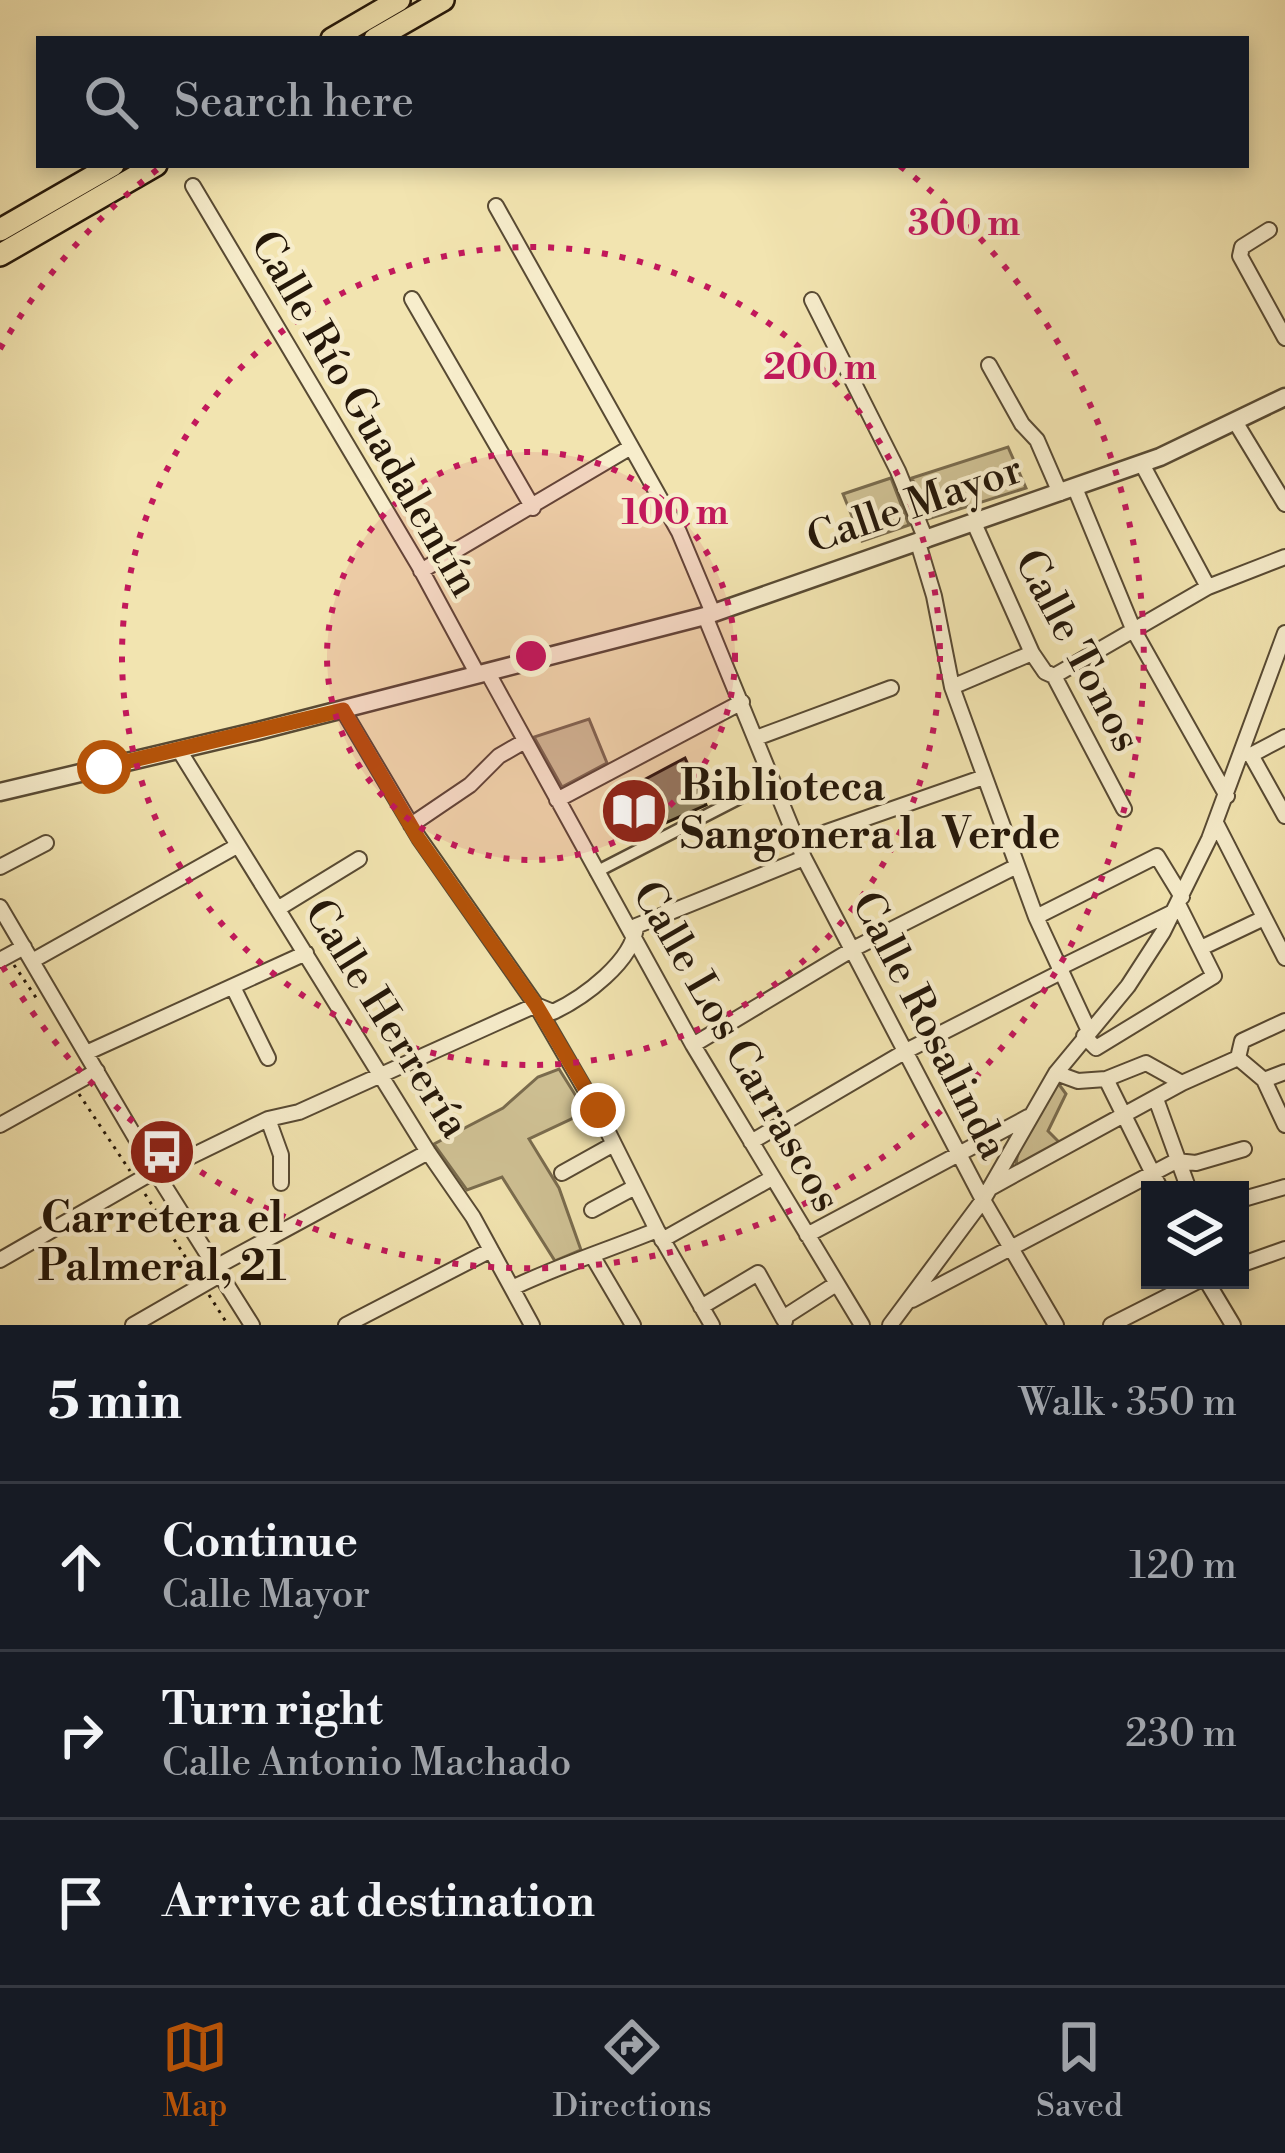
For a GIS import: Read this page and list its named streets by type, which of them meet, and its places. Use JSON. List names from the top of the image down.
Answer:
{
  "streets": {
    "street": [
      "Calle Río Guadalentín",
      "Calle Mayor",
      "Calle Tonos",
      "Calle Herrería",
      "Calle Rosalinda",
      "Calle Los Carrascos"
    ]
  },
  "crossings": [
    ["Calle Río Guadalentín", "Calle Mayor"],
    ["Calle Río Guadalentín", "Calle Los Carrascos"],
    ["Calle Mayor", "Calle Tonos"],
    ["Calle Mayor", "Calle Herrería"],
    ["Calle Mayor", "Calle Rosalinda"],
    ["Calle Mayor", "Calle Los Carrascos"]
  ],
  "places": {
    "library": ["Biblioteca Sangonera la Verde"],
    "bus stop": ["Carretera el Palmeral, 21"]
  },
  "page": {
    "search": "Search here",
    "heading": ["5 min", "Walk · 350 m"],
    "list": [
      ["Continue", "Calle Mayor", "120 m"],
      ["Turn right", "Calle Antonio Machado", "230 m"],
      "Arrive at destination"
    ],
    "nav": ["Map", "Directions", "Saved"]
  },
  "rings": ["300 m", "200 m", "100 m"]
}
